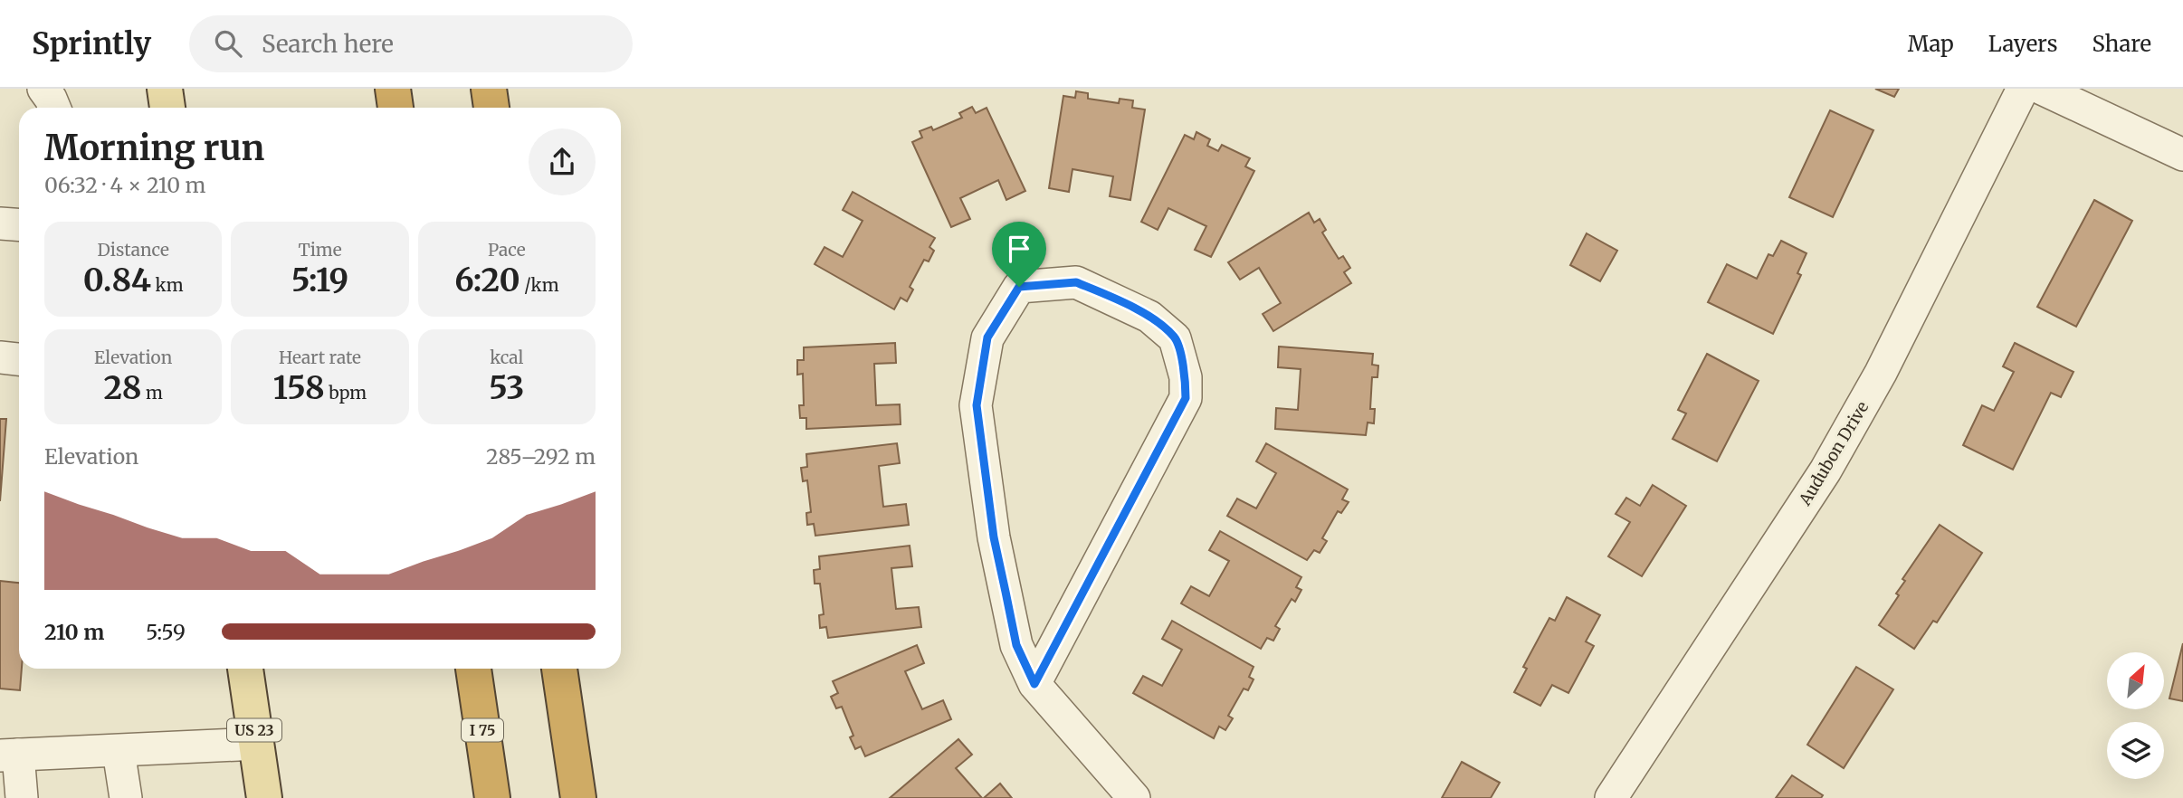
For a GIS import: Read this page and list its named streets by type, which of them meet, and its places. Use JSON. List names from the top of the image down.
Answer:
{
  "streets": {
    "highway": ["I 75"],
    "main road": ["US 23"],
    "street": ["Audubon Drive"]
  },
  "north": "top right",
  "page": {
    "header": "Sprintly",
    "search": "Search here",
    "nav": ["Map", "Layers", "Share"],
    "heading": ["Morning run", "06:32 · 4 × 210 m"],
    "stats": [
      ["Distance", "0.84 km"],
      ["Time", "5:19"],
      ["Pace", "6:20 /km"],
      ["Elevation", "28 m"],
      ["Heart rate", "158 bpm"],
      ["kcal", "53"]
    ],
    "chart": ["Elevation", "285–292 m"],
    "list": [
      {
        "name": "210 m",
        "note": "5:59"
      }
    ]
  }
}
